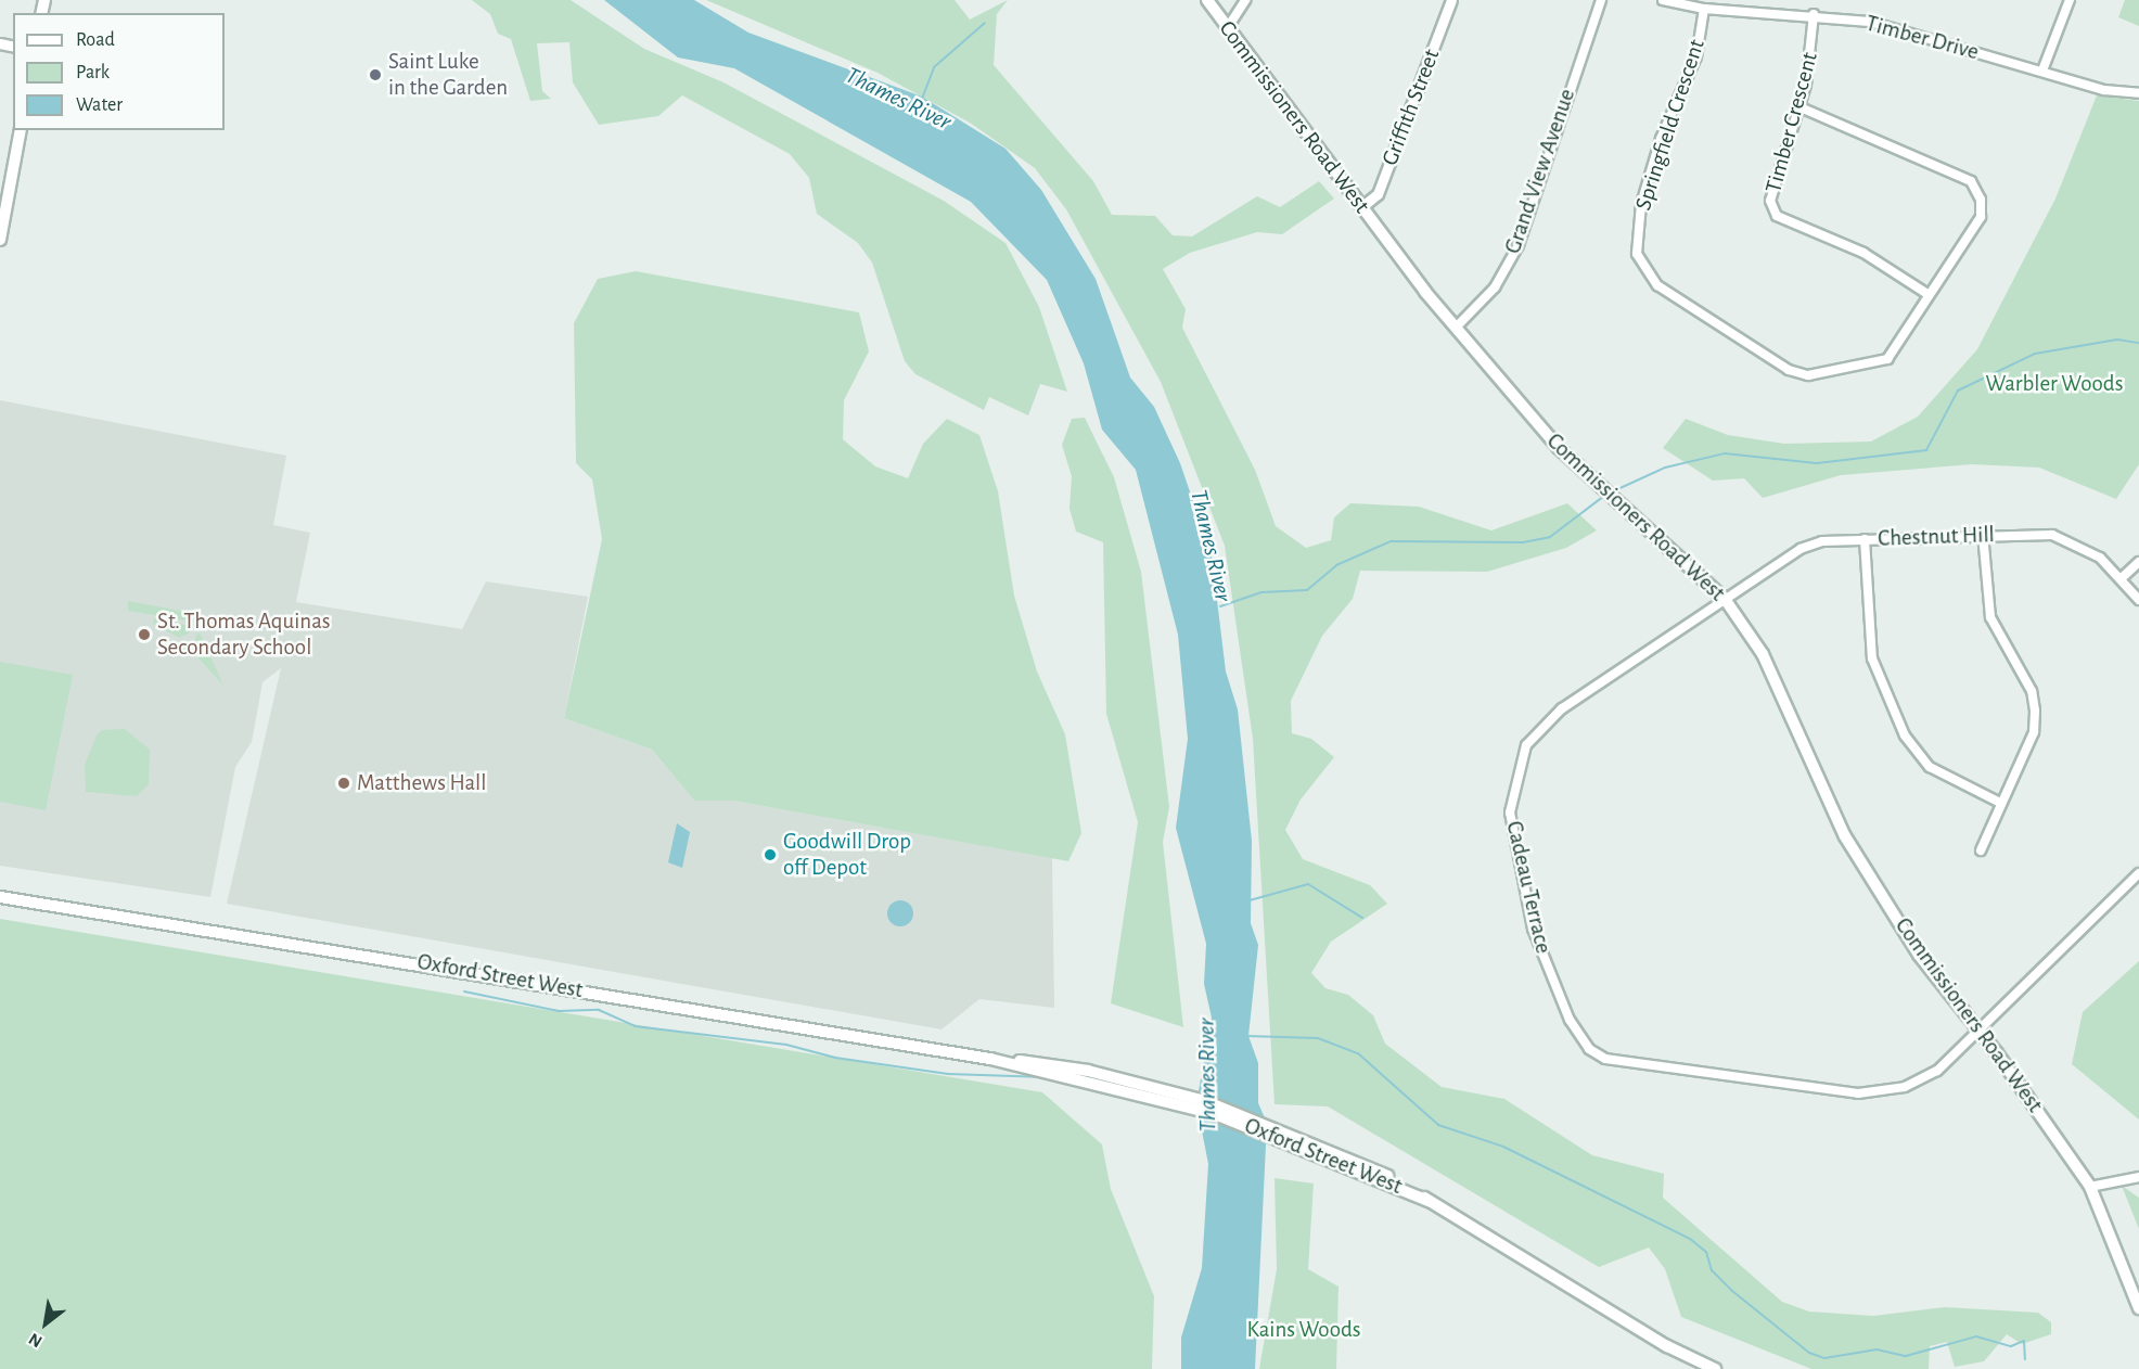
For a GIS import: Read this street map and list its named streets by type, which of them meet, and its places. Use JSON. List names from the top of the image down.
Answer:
{
  "streets": {
    "main road": ["Commissioners Road West", "Oxford Street West"],
    "street": [
      "Timber Drive",
      "Griffith Street",
      "Timber Crescent",
      "Springfield Crescent",
      "Grand View Avenue",
      "Chestnut Hill",
      "Cadeau Terrace"
    ]
  },
  "crossings": [
    ["Timber Drive", "Timber Crescent"],
    ["Timber Drive", "Springfield Crescent"],
    ["Griffith Street", "Commissioners Road West"],
    ["Commissioners Road West", "Grand View Avenue"],
    ["Commissioners Road West", "Chestnut Hill"],
    ["Commissioners Road West", "Cadeau Terrace"],
    ["Timber Crescent", "Springfield Crescent"],
    ["Chestnut Hill", "Cadeau Terrace"]
  ],
  "water": ["Thames River"],
  "parks": ["Warbler Woods", "Kains Woods"],
  "places": [
    "Saint Luke in the Garden",
    "St. Thomas Aquinas Secondary School",
    "Matthews Hall",
    "Goodwill Drop off Depot"
  ],
  "legend": ["Road", "Park", "Water"],
  "north": "bottom left"
}
